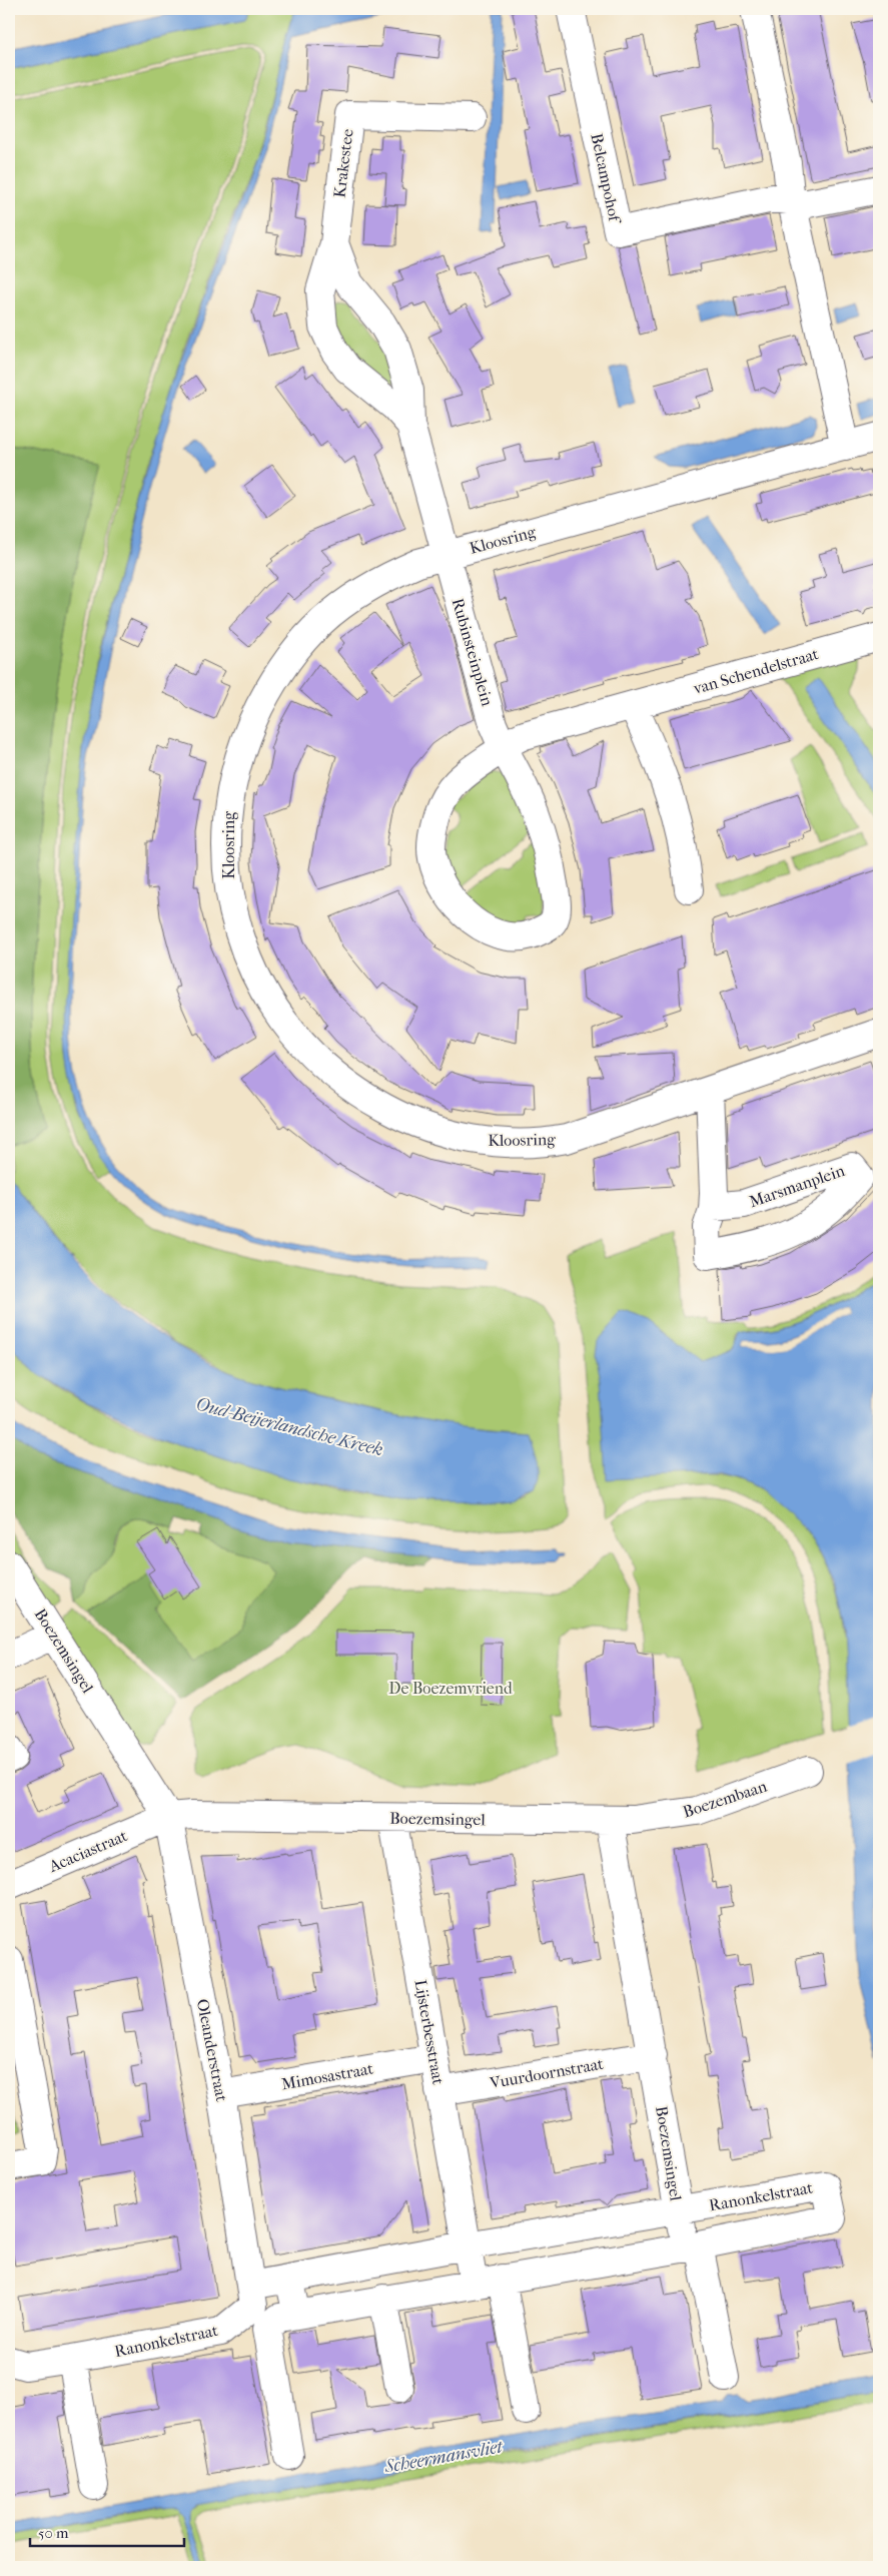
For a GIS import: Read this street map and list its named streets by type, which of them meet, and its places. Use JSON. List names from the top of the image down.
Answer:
{
  "streets": {
    "street": [
      "Krakestee",
      "Belcampohof",
      "Kloosring",
      "Rubinsteinplein",
      "van Schendelstraat",
      "Marsmanplein",
      "Boezemsingel",
      "Boezembaan",
      "Acaciastraat",
      "Lijsterbesstraat",
      "Oleanderstraat",
      "Vuurdoornstraat",
      "Mimosastraat",
      "Ranonkelstraat"
    ]
  },
  "crossings": [
    ["Krakestee", "Kloosring"],
    ["Krakestee", "Rubinsteinplein"],
    ["Kloosring", "Rubinsteinplein"],
    ["Kloosring", "Marsmanplein"],
    ["Rubinsteinplein", "van Schendelstraat"],
    ["Boezemsingel", "Boezembaan"],
    ["Boezemsingel", "Acaciastraat"],
    ["Boezemsingel", "Lijsterbesstraat"],
    ["Boezemsingel", "Oleanderstraat"],
    ["Boezemsingel", "Vuurdoornstraat"],
    ["Boezemsingel", "Ranonkelstraat"],
    ["Acaciastraat", "Oleanderstraat"],
    ["Lijsterbesstraat", "Vuurdoornstraat"],
    ["Lijsterbesstraat", "Mimosastraat"],
    ["Lijsterbesstraat", "Ranonkelstraat"],
    ["Oleanderstraat", "Mimosastraat"],
    ["Oleanderstraat", "Ranonkelstraat"]
  ],
  "water": ["Oud-Beijerlandsche Kreek", "Scheermansvliet"],
  "parks": ["De Boezemvriend"],
  "scale_bar": "50 m"
}
